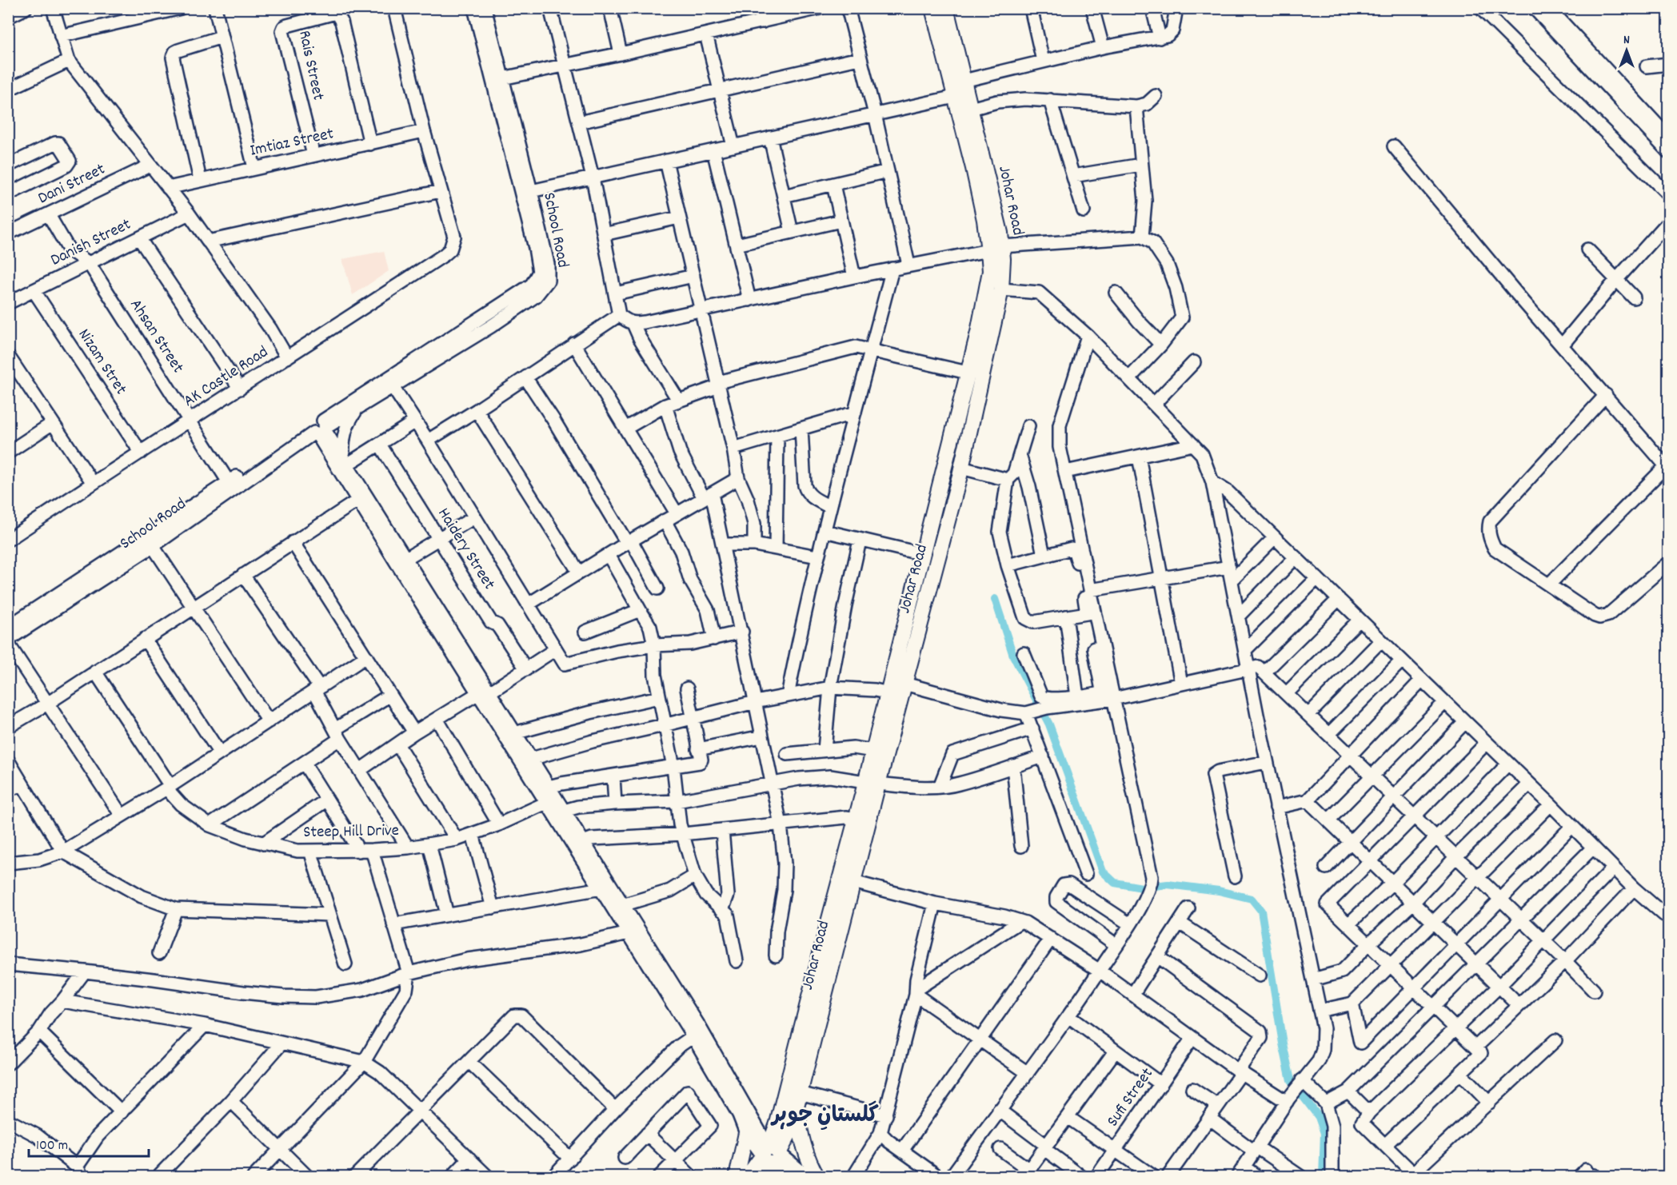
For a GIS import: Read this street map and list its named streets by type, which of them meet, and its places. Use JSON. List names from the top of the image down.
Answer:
{
  "streets": {
    "main road": ["Johar Road"],
    "street": [
      "Rais Street",
      "Imtiaz Street",
      "Dani Street",
      "School Road",
      "Danish Street",
      "Ahsan Street",
      "Nizam Stret",
      "AK Castle Road",
      "Haidery Street",
      "Steep Hill Drive",
      "Sufi Street"
    ]
  },
  "crossings": [
    ["Rais Street", "Imtiaz Street"],
    ["Dani Street", "Ahsan Street"],
    ["School Road", "Ahsan Street"],
    ["Danish Street", "Ahsan Street"],
    ["Danish Street", "Nizam Stret"],
    ["Ahsan Street", "AK Castle Road"],
    ["Nizam Stret", "AK Castle Road"]
  ],
  "districts": ["گلستانِ جوہر"],
  "scale_bar": "100 m",
  "north": "top"
}
